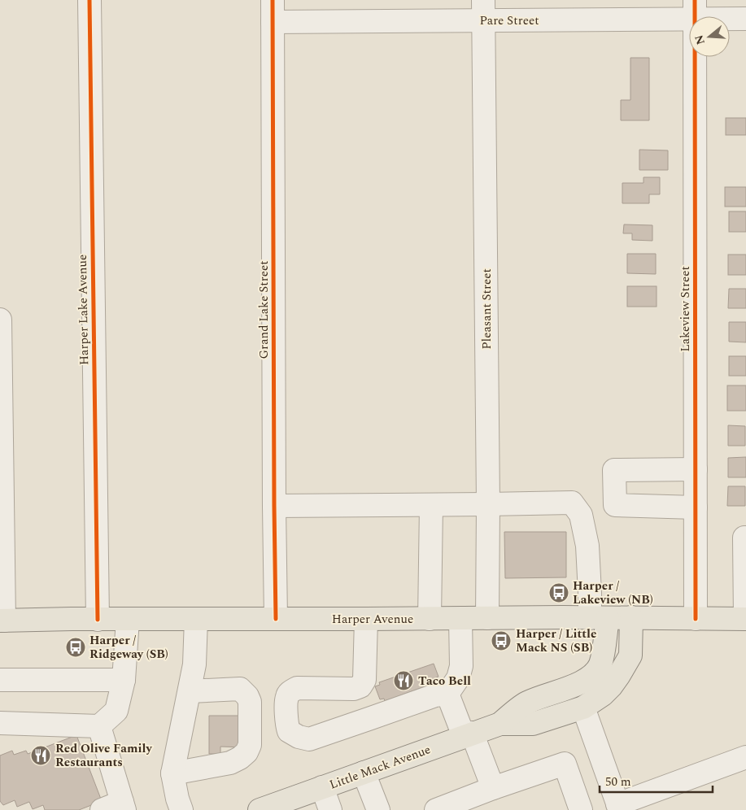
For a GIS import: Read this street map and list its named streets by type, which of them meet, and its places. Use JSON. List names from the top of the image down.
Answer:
{
  "streets": {
    "main road": ["Harper Avenue", "Little Mack Avenue"],
    "street": [
      "Pare Street",
      "Pleasant Street",
      "Lakeview Street",
      "Harper Lake Avenue",
      "Grand Lake Street"
    ]
  },
  "crossings": [
    ["Pare Street", "Pleasant Street"],
    ["Pare Street", "Lakeview Street"],
    ["Pare Street", "Grand Lake Street"],
    ["Pleasant Street", "Harper Avenue"],
    ["Lakeview Street", "Harper Avenue"],
    ["Harper Lake Avenue", "Harper Avenue"],
    ["Grand Lake Street", "Harper Avenue"],
    ["Harper Avenue", "Little Mack Avenue"]
  ],
  "places": {
    "bus stop": ["Harper / Lakeview (NB)", "Harper / Little Mack NS (SB)", "Harper / Ridgeway (SB)"],
    "restaurant": ["Taco Bell", "Red Olive Family Restaurants"]
  },
  "scale_bar": "50 m",
  "north": "left"
}
